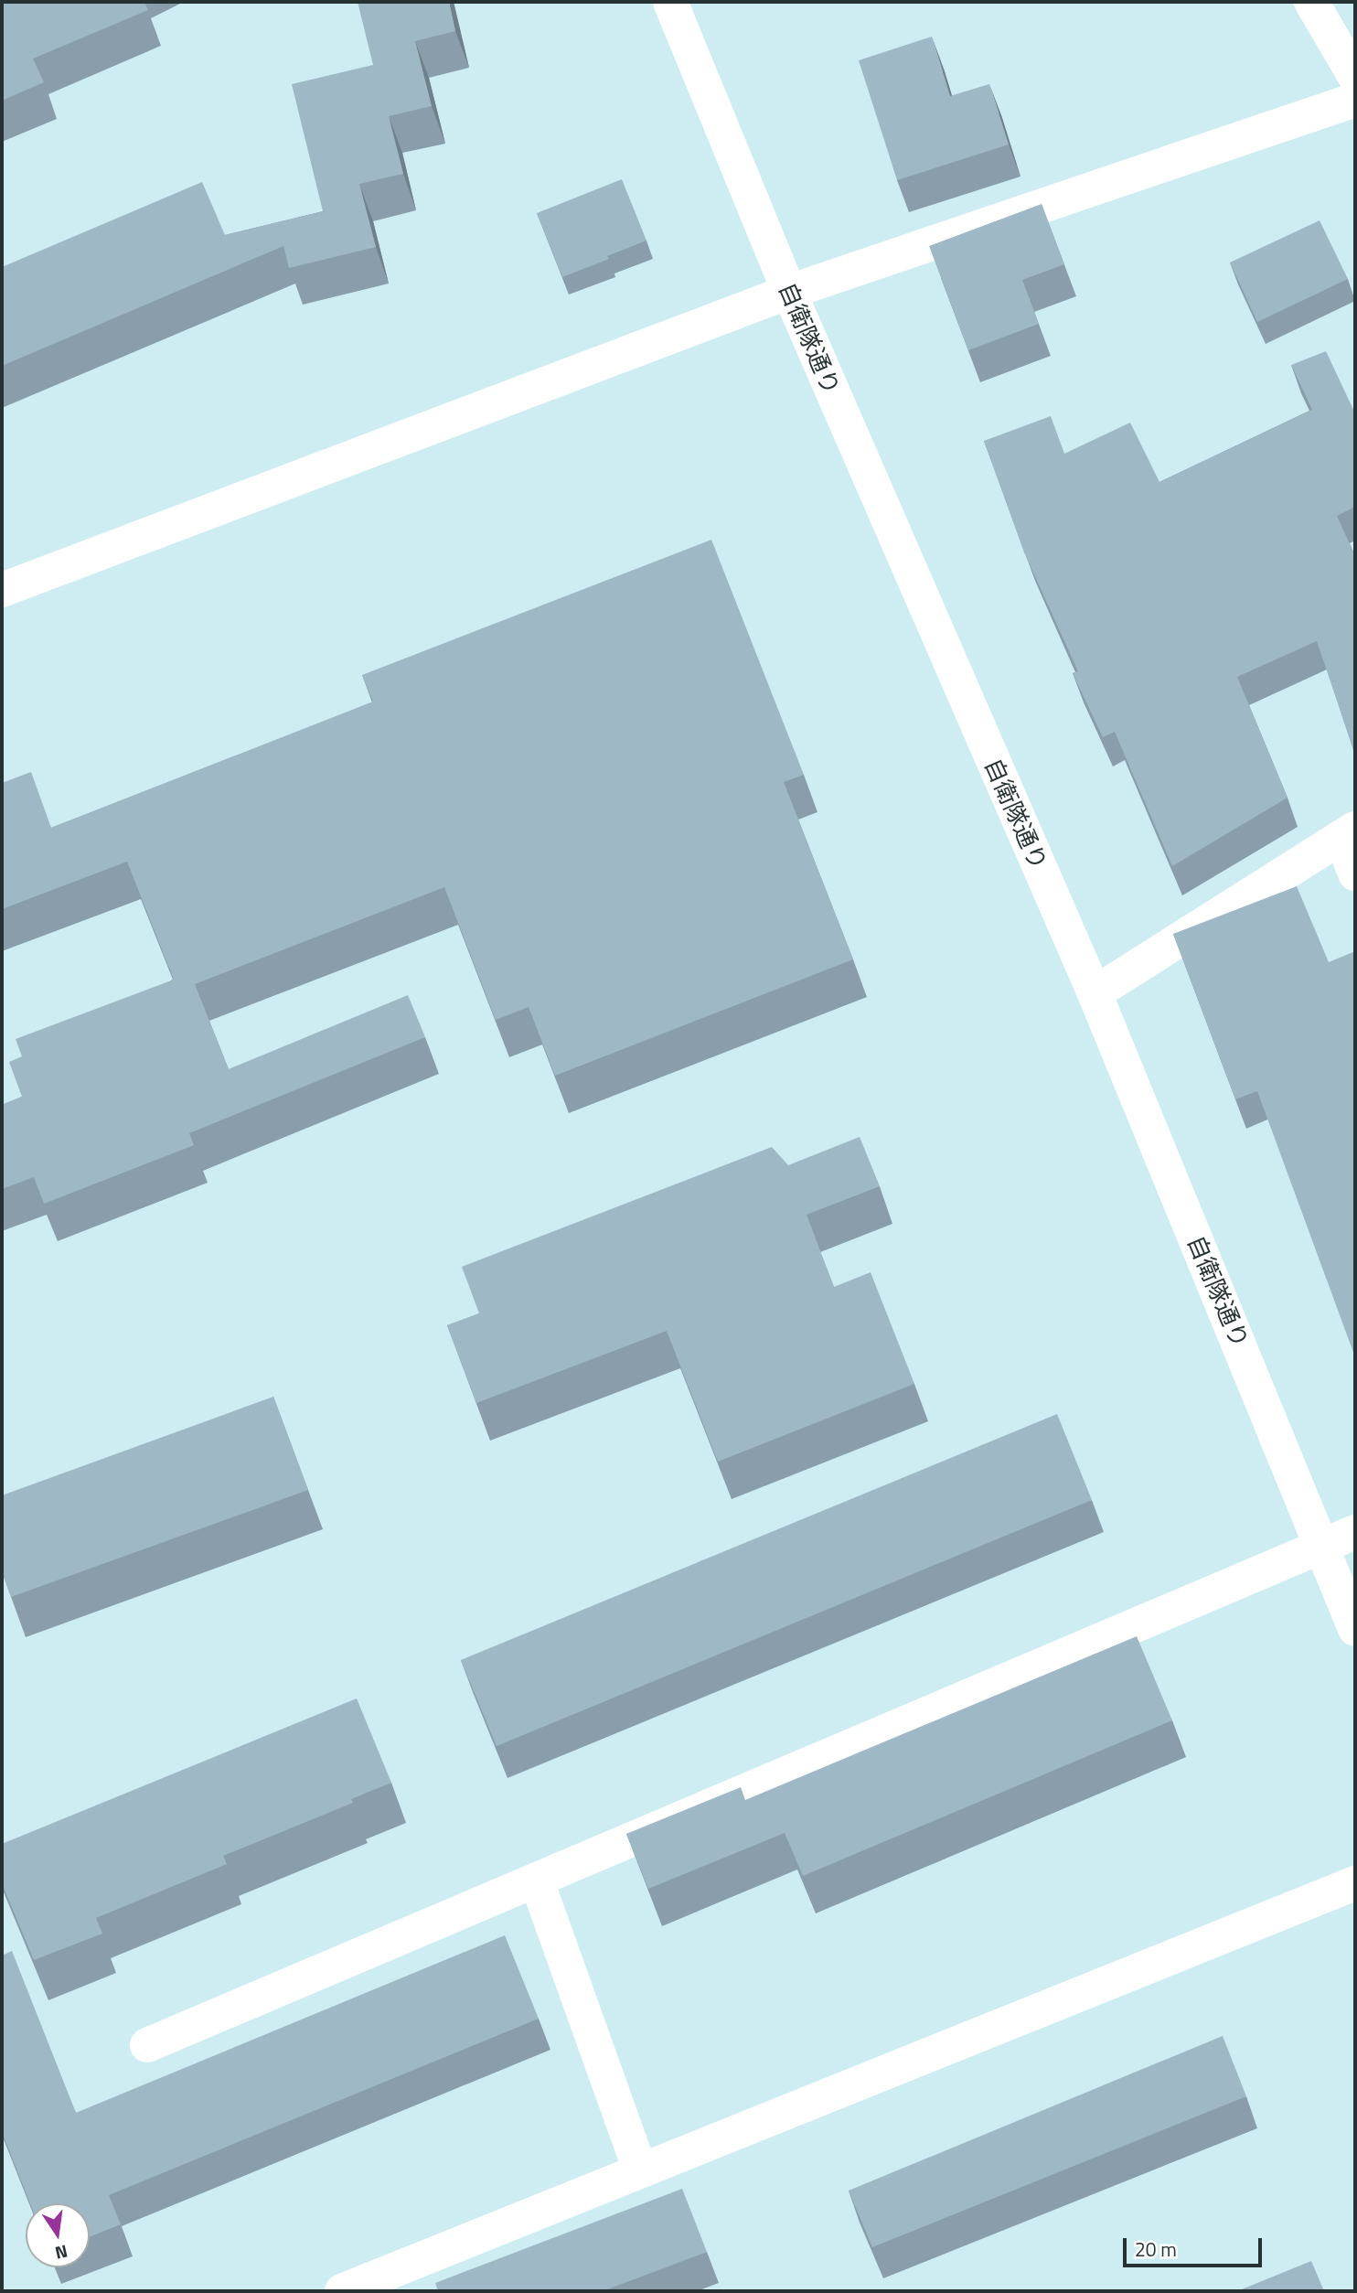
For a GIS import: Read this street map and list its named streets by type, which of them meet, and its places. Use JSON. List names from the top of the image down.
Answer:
{
  "streets": {
    "street": ["自衛隊通り"]
  },
  "scale_bar": "20 m",
  "north": "bottom"
}
